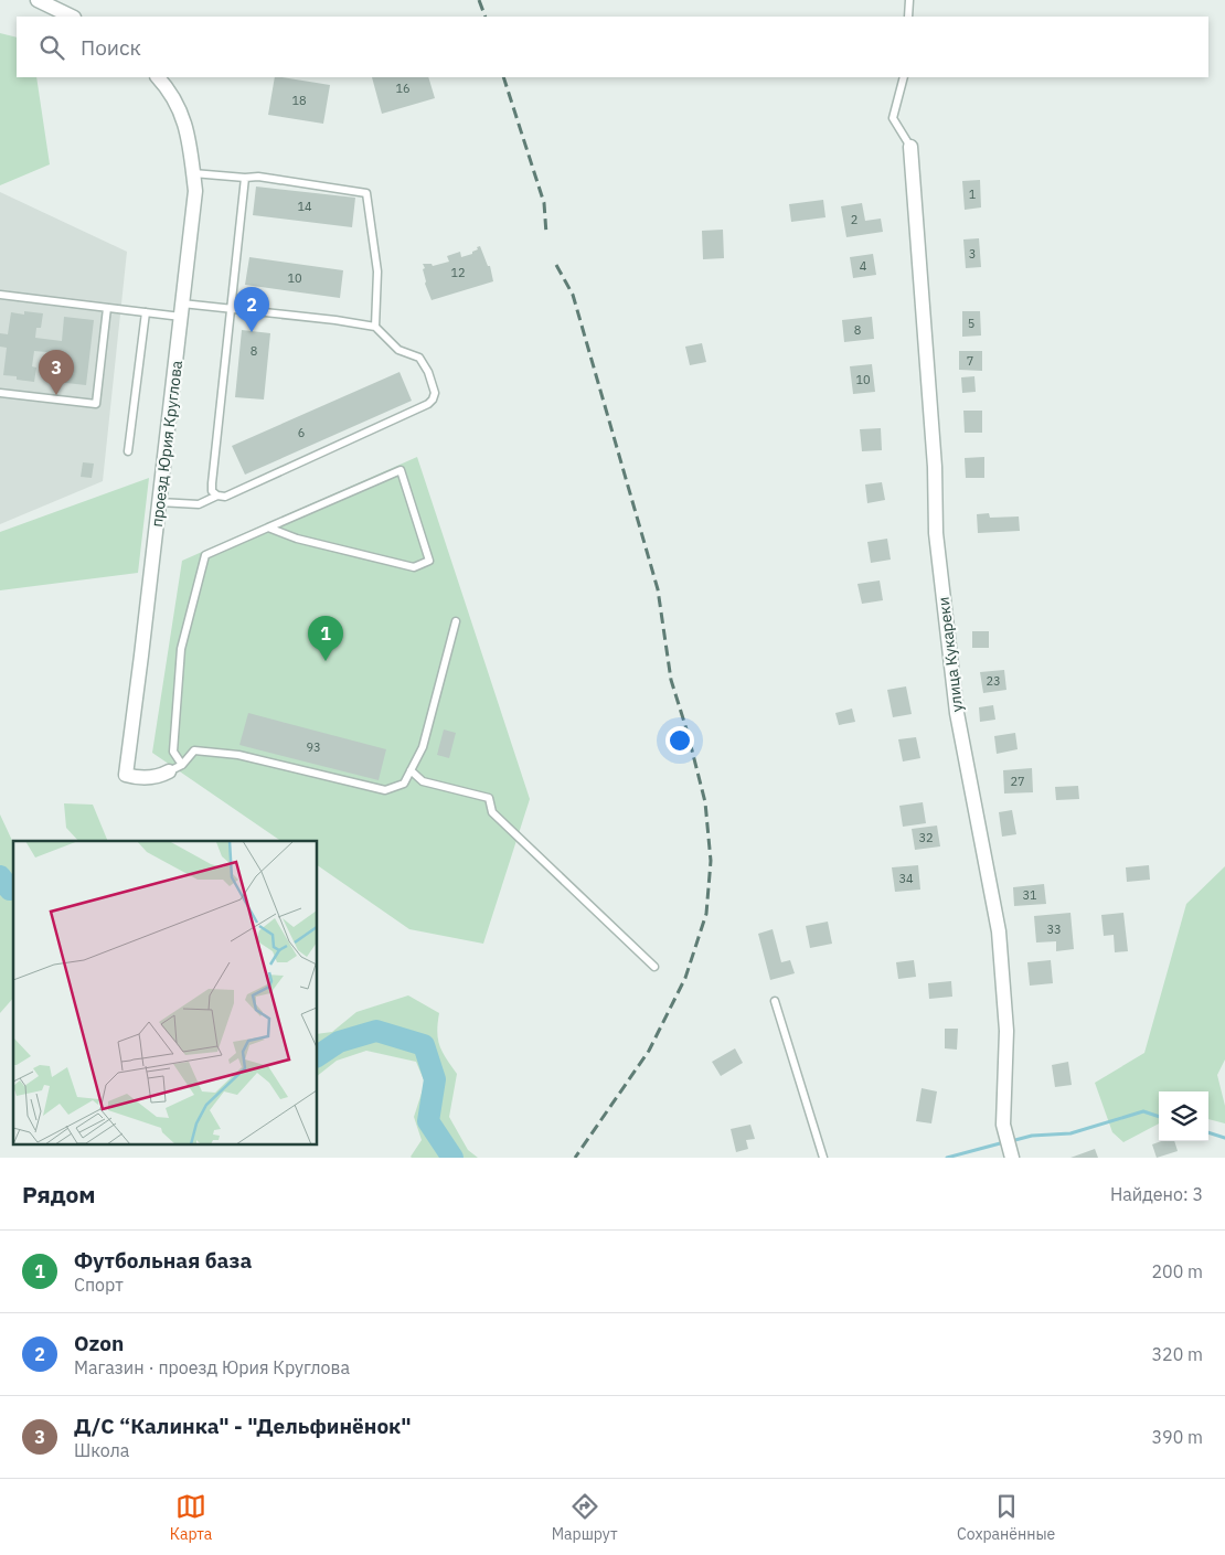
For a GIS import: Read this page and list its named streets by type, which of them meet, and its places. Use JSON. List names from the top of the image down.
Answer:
{
  "streets": {
    "street": ["проезд Юрия Круглова", "улица Кукареки"]
  },
  "house_numbers": [
    "16",
    "18",
    "1",
    "14",
    "2",
    "3",
    "4",
    "12",
    "10",
    "5",
    "8",
    "8",
    "7",
    "10",
    "6",
    "23",
    "93",
    "27",
    "32",
    "34",
    "31",
    "33"
  ],
  "page": {
    "search": "Поиск",
    "pins": ["2", "3", "1"],
    "heading": ["Рядом", "Найдено: 3"],
    "list": [
      {
        "mark": "1",
        "name": "Футбольная база",
        "note": "Спорт",
        "value": "200 m"
      },
      {
        "mark": "2",
        "name": "Ozon",
        "note": "Магазин · проезд Юрия Круглова",
        "value": "320 m"
      },
      {
        "mark": "3",
        "name": "Д/С “Калинка\" - \"Дельфинёнок\"",
        "note": "Школа",
        "value": "390 m"
      }
    ],
    "nav": ["Карта", "Маршрут", "Сохранённые"]
  }
}
